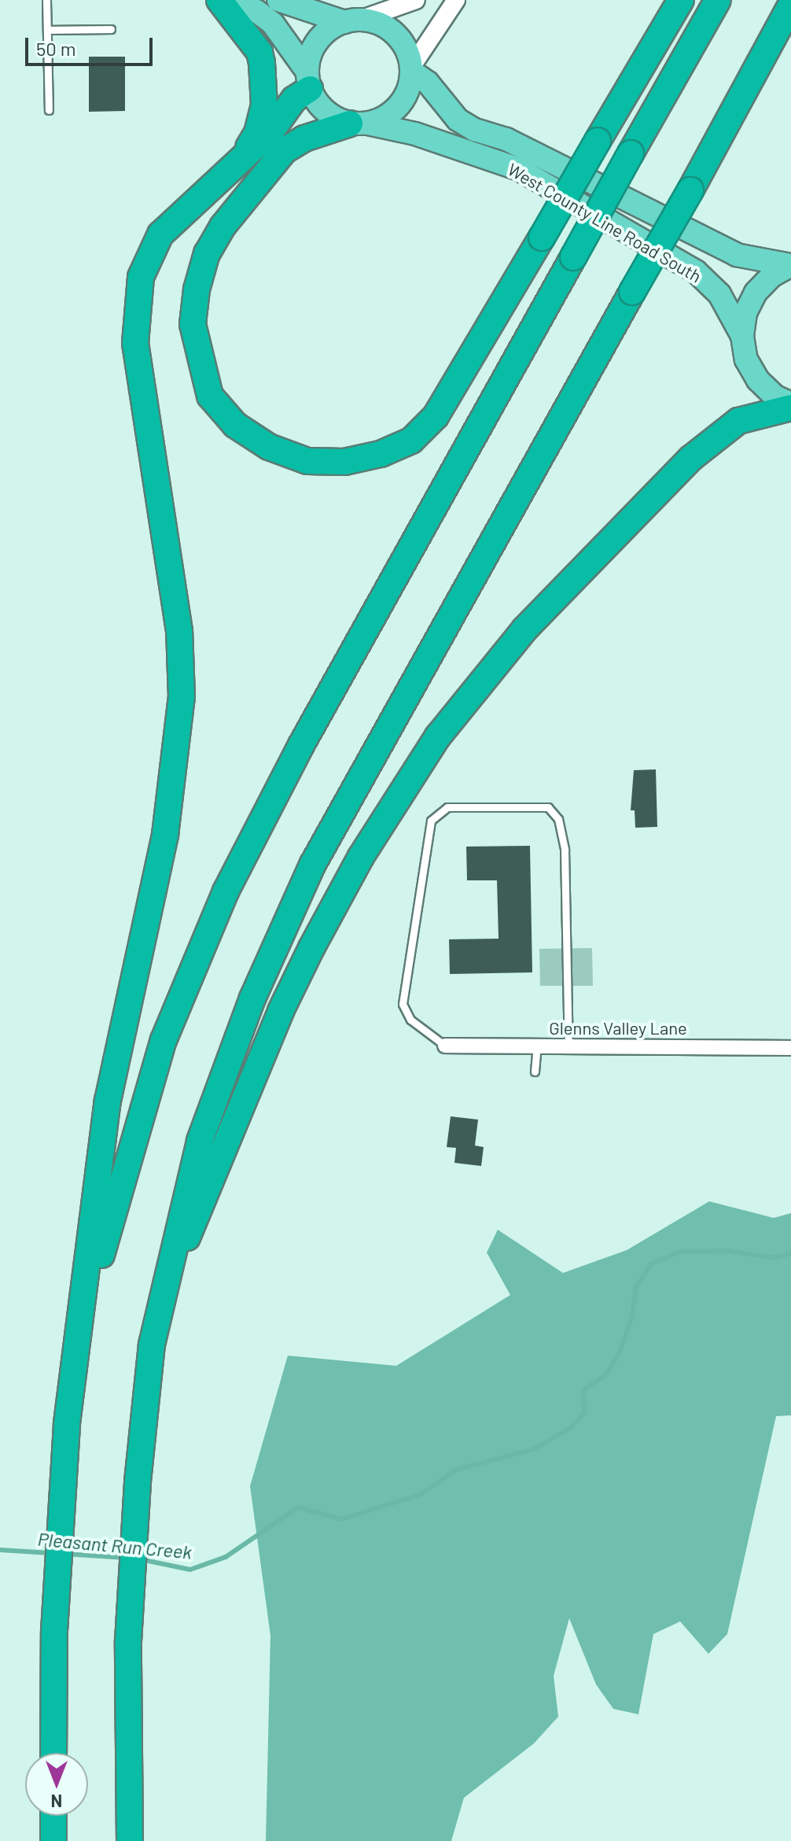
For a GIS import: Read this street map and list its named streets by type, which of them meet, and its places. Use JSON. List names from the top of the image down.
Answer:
{
  "streets": {
    "main road": ["West County Line Road South"],
    "street": ["Glenns Valley Lane"]
  },
  "water": ["Pleasant Run Creek"],
  "scale_bar": "50 m",
  "north": "bottom"
}
